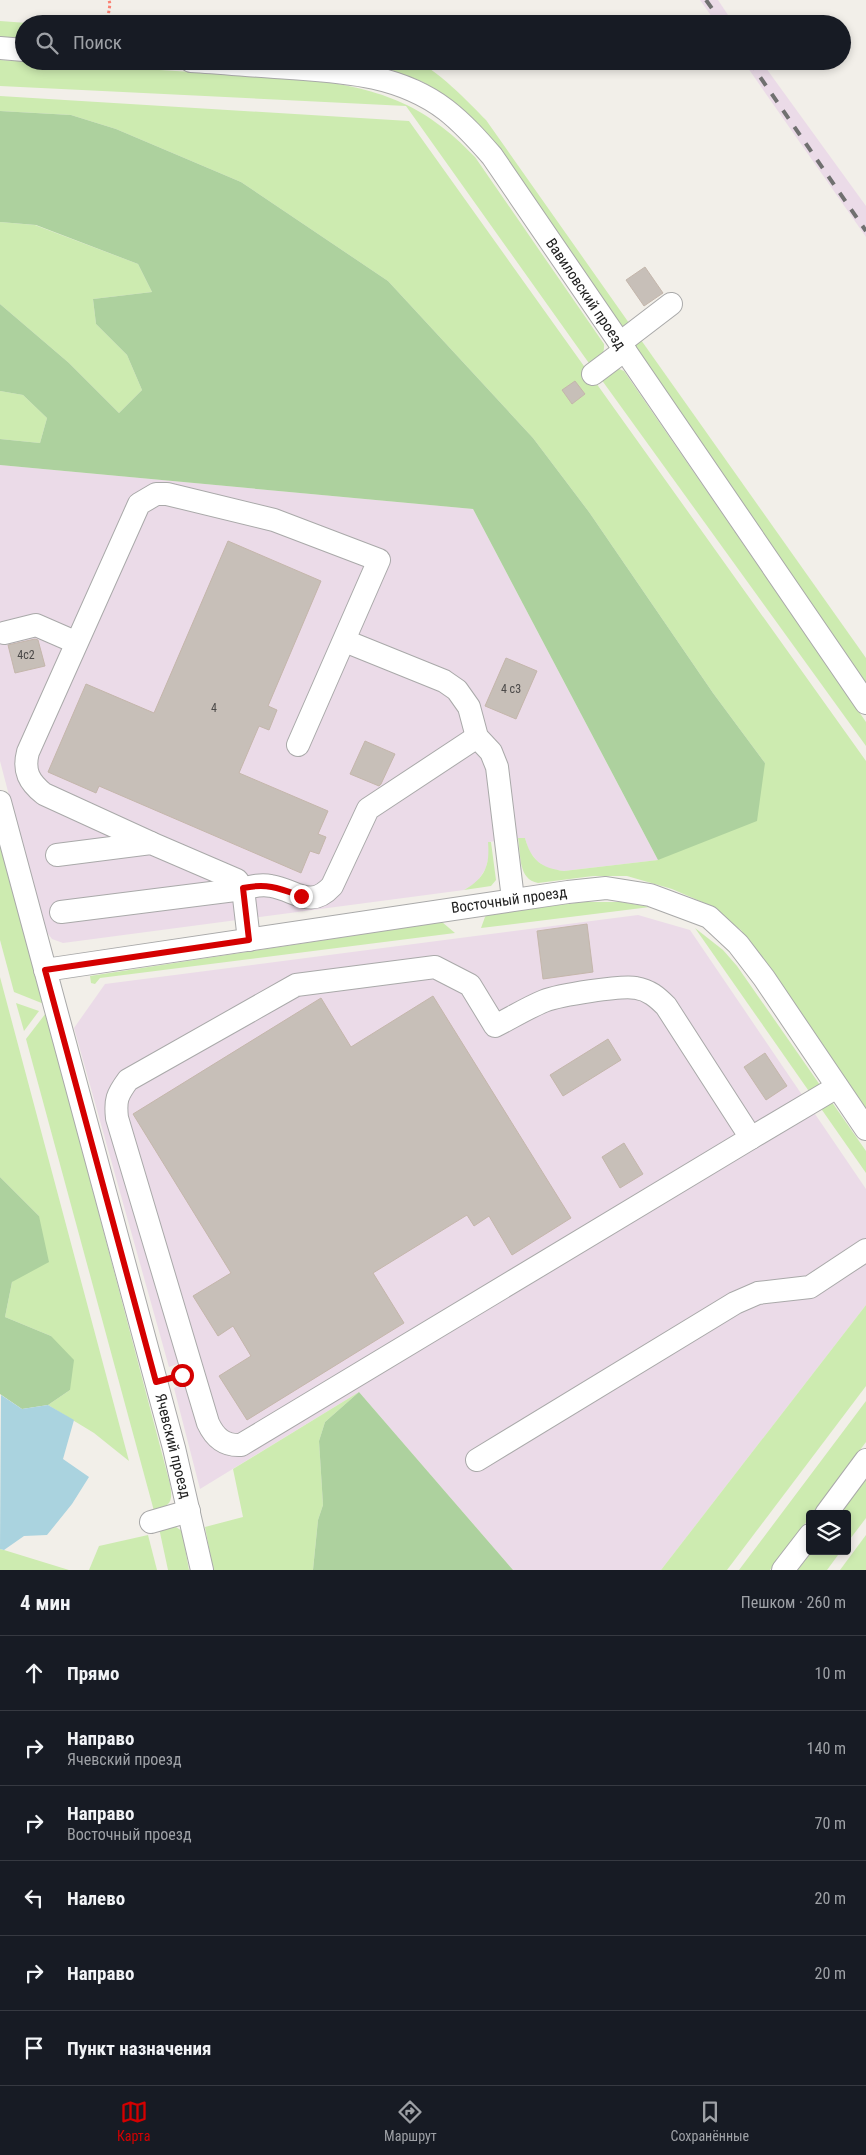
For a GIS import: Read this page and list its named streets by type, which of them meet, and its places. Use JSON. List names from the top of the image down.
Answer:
{
  "streets": {
    "street": ["Вавиловский проезд", "Восточный проезд", "Ячевский проезд"]
  },
  "crossings": [
    ["Восточный проезд", "Ячевский проезд"]
  ],
  "house_numbers": ["4с2", "4 с3", "4"],
  "page": {
    "search": "Поиск",
    "heading": ["4 мин", "Пешком · 260 m"],
    "list": [
      ["Прямо", "10 m"],
      ["Направо", "Ячевский проезд", "140 m"],
      ["Направо", "Восточный проезд", "70 m"],
      ["Налево", "20 m"],
      ["Направо", "20 m"],
      "Пункт назначения"
    ],
    "nav": ["Карта", "Маршрут", "Сохранённые"]
  }
}
